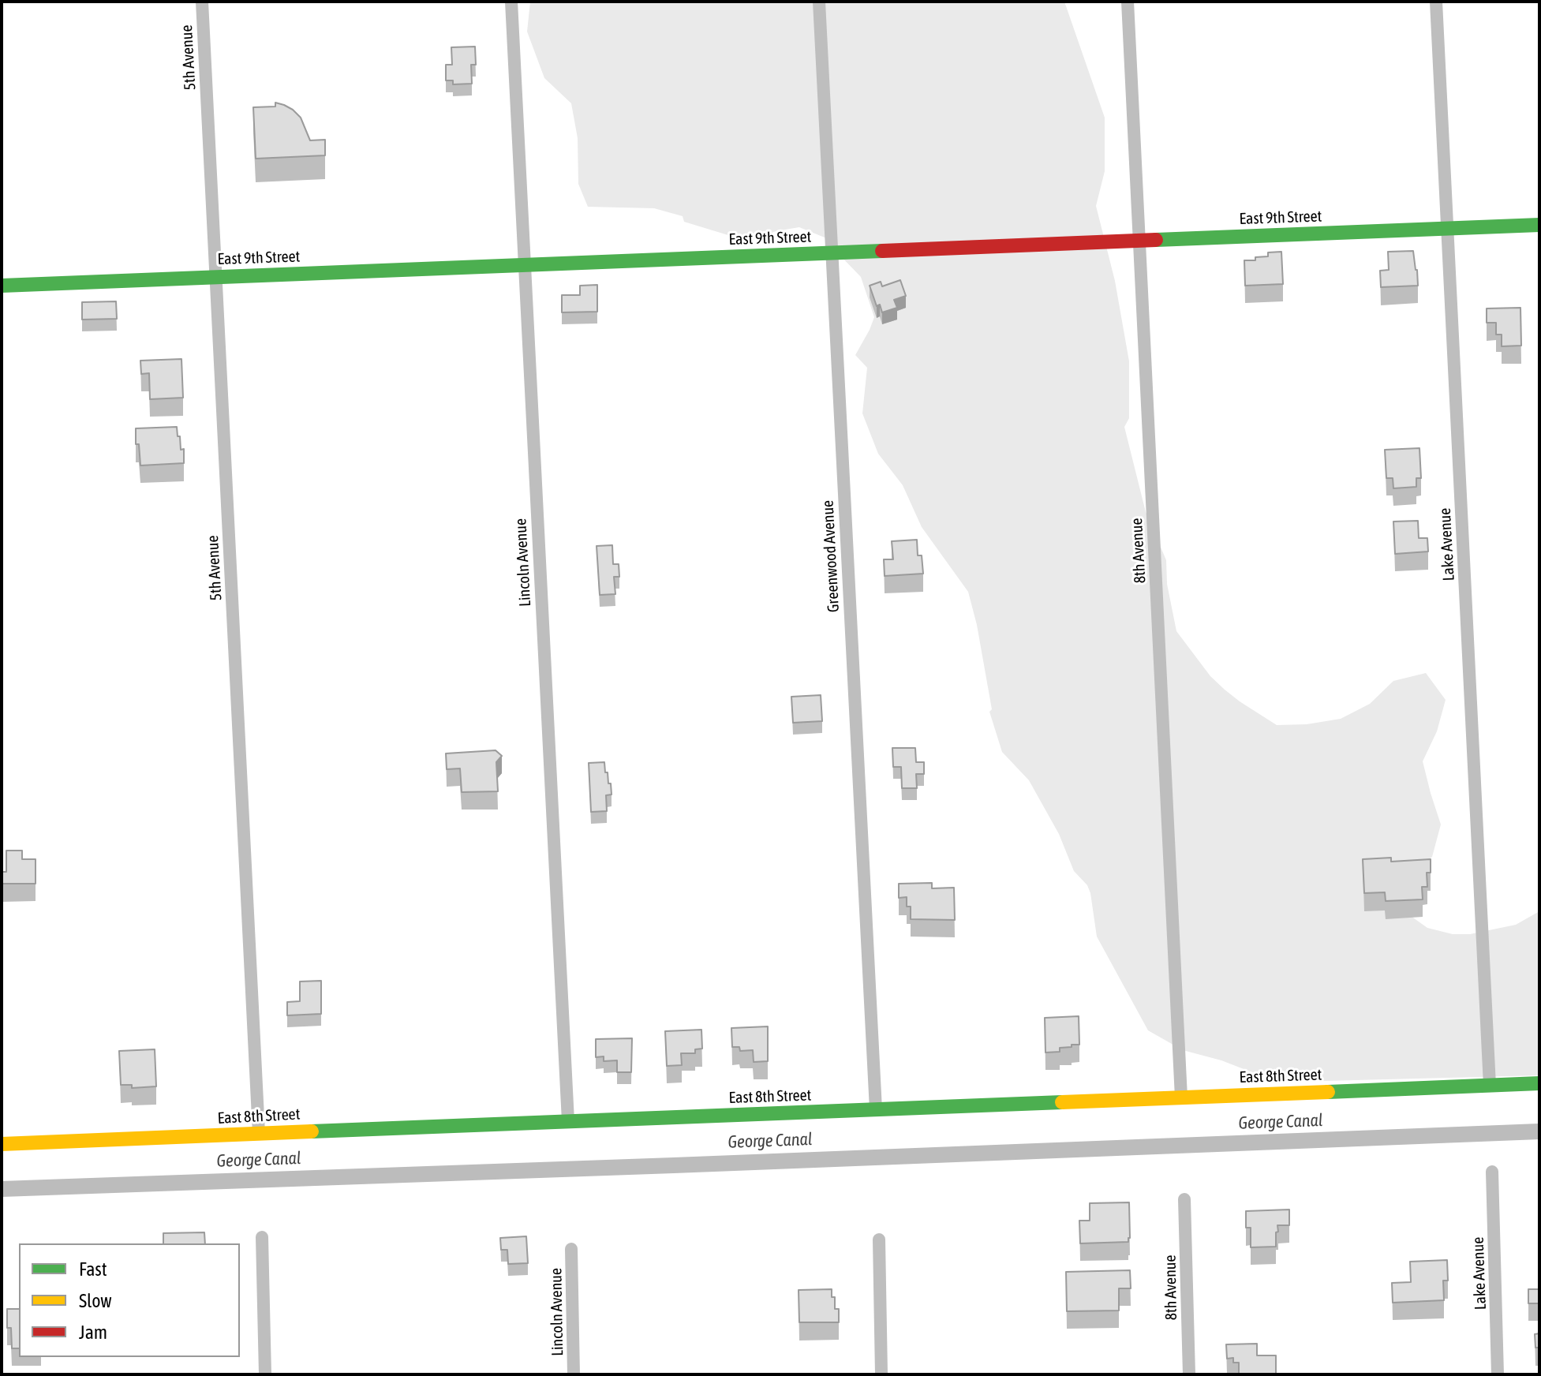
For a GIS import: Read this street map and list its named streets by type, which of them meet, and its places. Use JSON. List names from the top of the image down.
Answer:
{
  "streets": {
    "street": [
      "5th Avenue",
      "East 9th Street",
      "Lake Avenue",
      "8th Avenue",
      "Greenwood Avenue",
      "Lincoln Avenue",
      "East 8th Street"
    ]
  },
  "crossings": [
    ["5th Avenue", "East 9th Street"],
    ["5th Avenue", "East 8th Street"],
    ["East 9th Street", "Lake Avenue"],
    ["East 9th Street", "8th Avenue"],
    ["East 9th Street", "Greenwood Avenue"],
    ["East 9th Street", "Lincoln Avenue"],
    ["Lake Avenue", "East 8th Street"],
    ["8th Avenue", "East 8th Street"],
    ["Greenwood Avenue", "East 8th Street"],
    ["Lincoln Avenue", "East 8th Street"]
  ],
  "water": ["George Canal"],
  "legend": ["Fast", "Slow", "Jam"]
}
